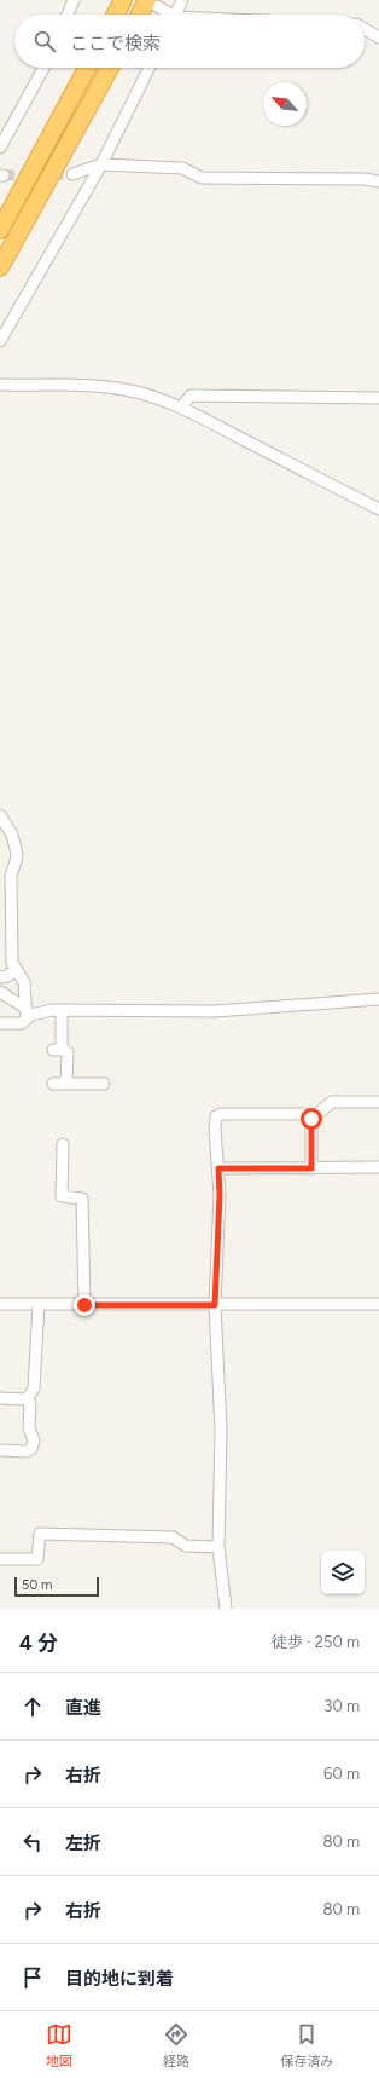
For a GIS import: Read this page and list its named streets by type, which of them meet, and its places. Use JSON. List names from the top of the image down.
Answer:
{
  "scale_bar": "50 m",
  "north": "top left",
  "page": {
    "search": "ここで検索",
    "scale": "50 m",
    "heading": ["4 分", "徒歩 · 250 m"],
    "list": [
      ["直進", "30 m"],
      ["右折", "60 m"],
      ["左折", "80 m"],
      ["右折", "80 m"],
      "目的地に到着"
    ],
    "nav": ["地図", "経路", "保存済み"]
  }
}
